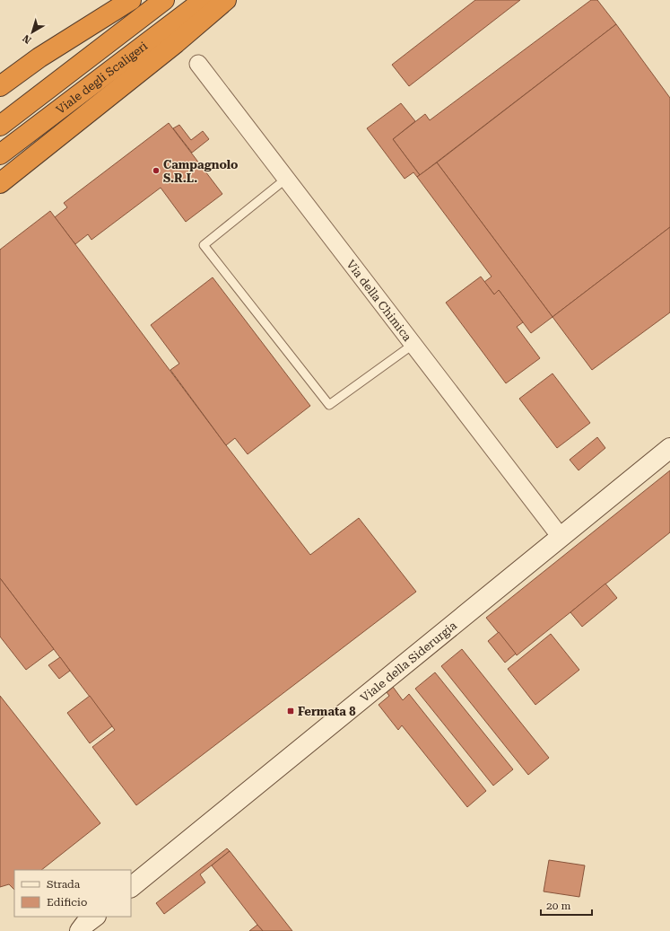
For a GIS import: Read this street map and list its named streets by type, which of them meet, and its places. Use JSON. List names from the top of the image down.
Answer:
{
  "streets": {
    "highway": ["Viale degli Scaligeri"],
    "street": ["Via della Chimica", "Viale della Siderurgia"]
  },
  "crossings": [
    ["Via della Chimica", "Viale della Siderurgia"]
  ],
  "places": {
    "other": ["Campagnolo S.R.L."],
    "transit": ["Fermata 8"]
  },
  "legend": ["Strada", "Edificio"],
  "scale_bar": "20 m",
  "north": "bottom left"
}
